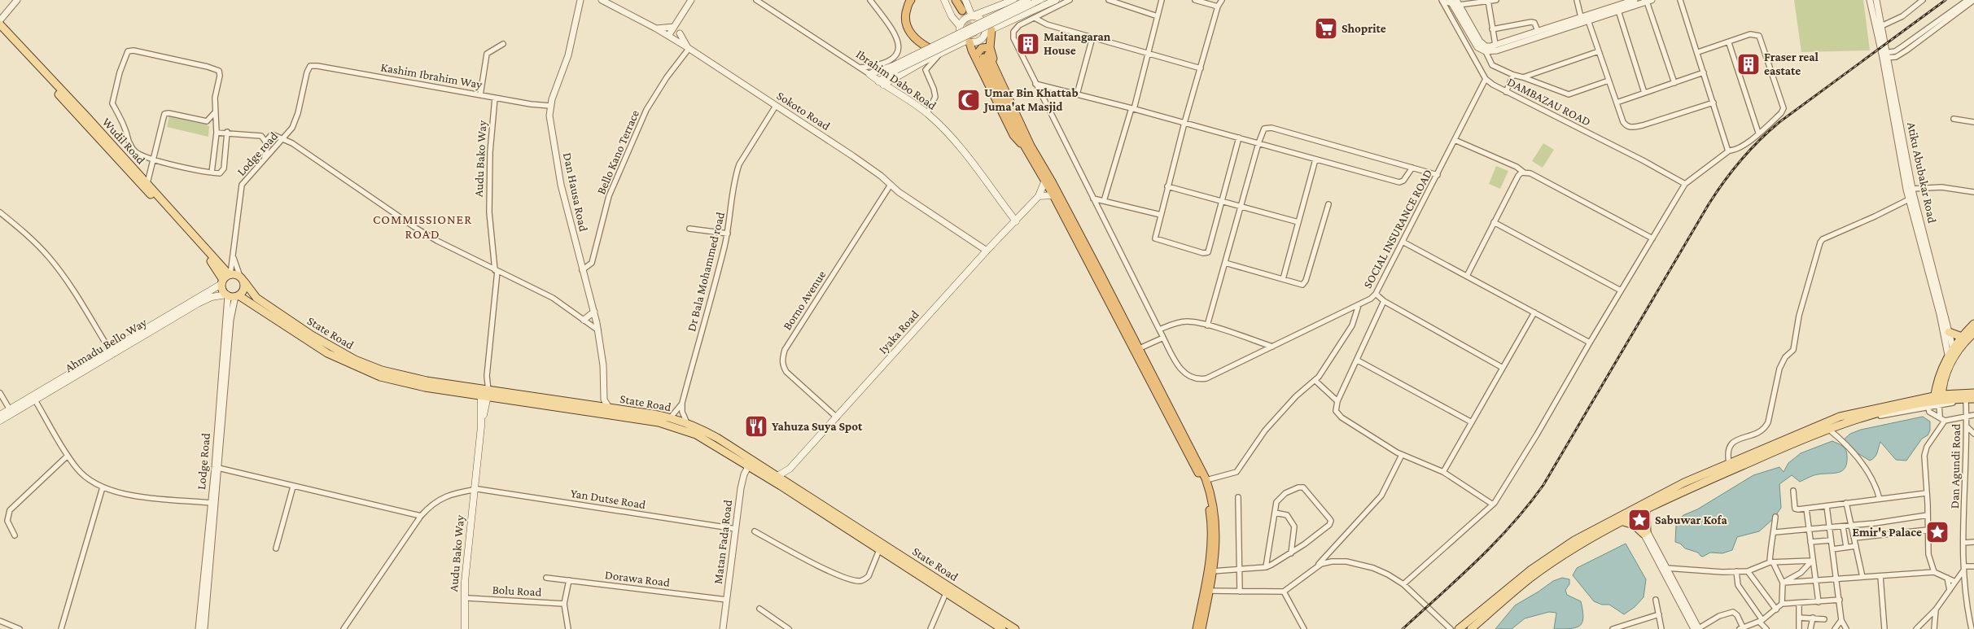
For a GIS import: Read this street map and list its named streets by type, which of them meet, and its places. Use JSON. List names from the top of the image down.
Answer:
{
  "streets": {
    "main road": [
      "Ibrahim Dabo Road",
      "Wudil Road",
      "Audu Bako Way",
      "Iyaka Road",
      "State Road",
      "Ahmadu Bello Way"
    ],
    "street": [
      "Kashim Ibrahim Way",
      "DAMBAZAU ROAD",
      "Sokoto Road",
      "Bello Kano Terrace",
      "Lodge road",
      "Atiku Abubakar Road",
      "Dan Hausa Road",
      "SOCIAL INSURANCE ROAD",
      "Dr Bala Mohammed road",
      "Borno Avenue",
      "Lodge Road",
      "Dan Agundi Road",
      "Yan Dutse Road",
      "Matan Fada Road",
      "Dorawa Road",
      "Bolu Road"
    ]
  },
  "crossings": [
    ["Kashim Ibrahim Way", "Lodge road"],
    ["Kashim Ibrahim Way", "Audu Bako Way"],
    ["Kashim Ibrahim Way", "Dan Hausa Road"],
    ["Ibrahim Dabo Road", "Iyaka Road"],
    ["DAMBAZAU ROAD", "SOCIAL INSURANCE ROAD"],
    ["Sokoto Road", "Bello Kano Terrace"],
    ["Sokoto Road", "Dr Bala Mohammed road"],
    ["Sokoto Road", "Borno Avenue"],
    ["Sokoto Road", "Iyaka Road"],
    ["Wudil Road", "Lodge road"],
    ["Wudil Road", "State Road"],
    ["Wudil Road", "Ahmadu Bello Way"],
    ["Wudil Road", "Lodge Road"],
    ["Bello Kano Terrace", "Dan Hausa Road"],
    ["Audu Bako Way", "State Road"],
    ["Audu Bako Way", "Yan Dutse Road"],
    ["Audu Bako Way", "Bolu Road"],
    ["Dan Hausa Road", "State Road"],
    ["Borno Avenue", "Iyaka Road"],
    ["Iyaka Road", "State Road"],
    ["State Road", "Ahmadu Bello Way"],
    ["State Road", "Lodge Road"],
    ["State Road", "Matan Fada Road"],
    ["Ahmadu Bello Way", "Lodge Road"],
    ["Yan Dutse Road", "Matan Fada Road"],
    ["Matan Fada Road", "Dorawa Road"]
  ],
  "districts": ["COMMISSIONER ROAD"],
  "places": {
    "supermarket": ["Shoprite"],
    "building": ["Maitangaran House", "Fraser real eastate"],
    "mosque": ["Umar Bin Khattab Juma'at Masjid"],
    "restaurant": ["Yahuza Suya Spot"],
    "place": ["Sabuwar Kofa", "Emir's Palace"]
  }
}
